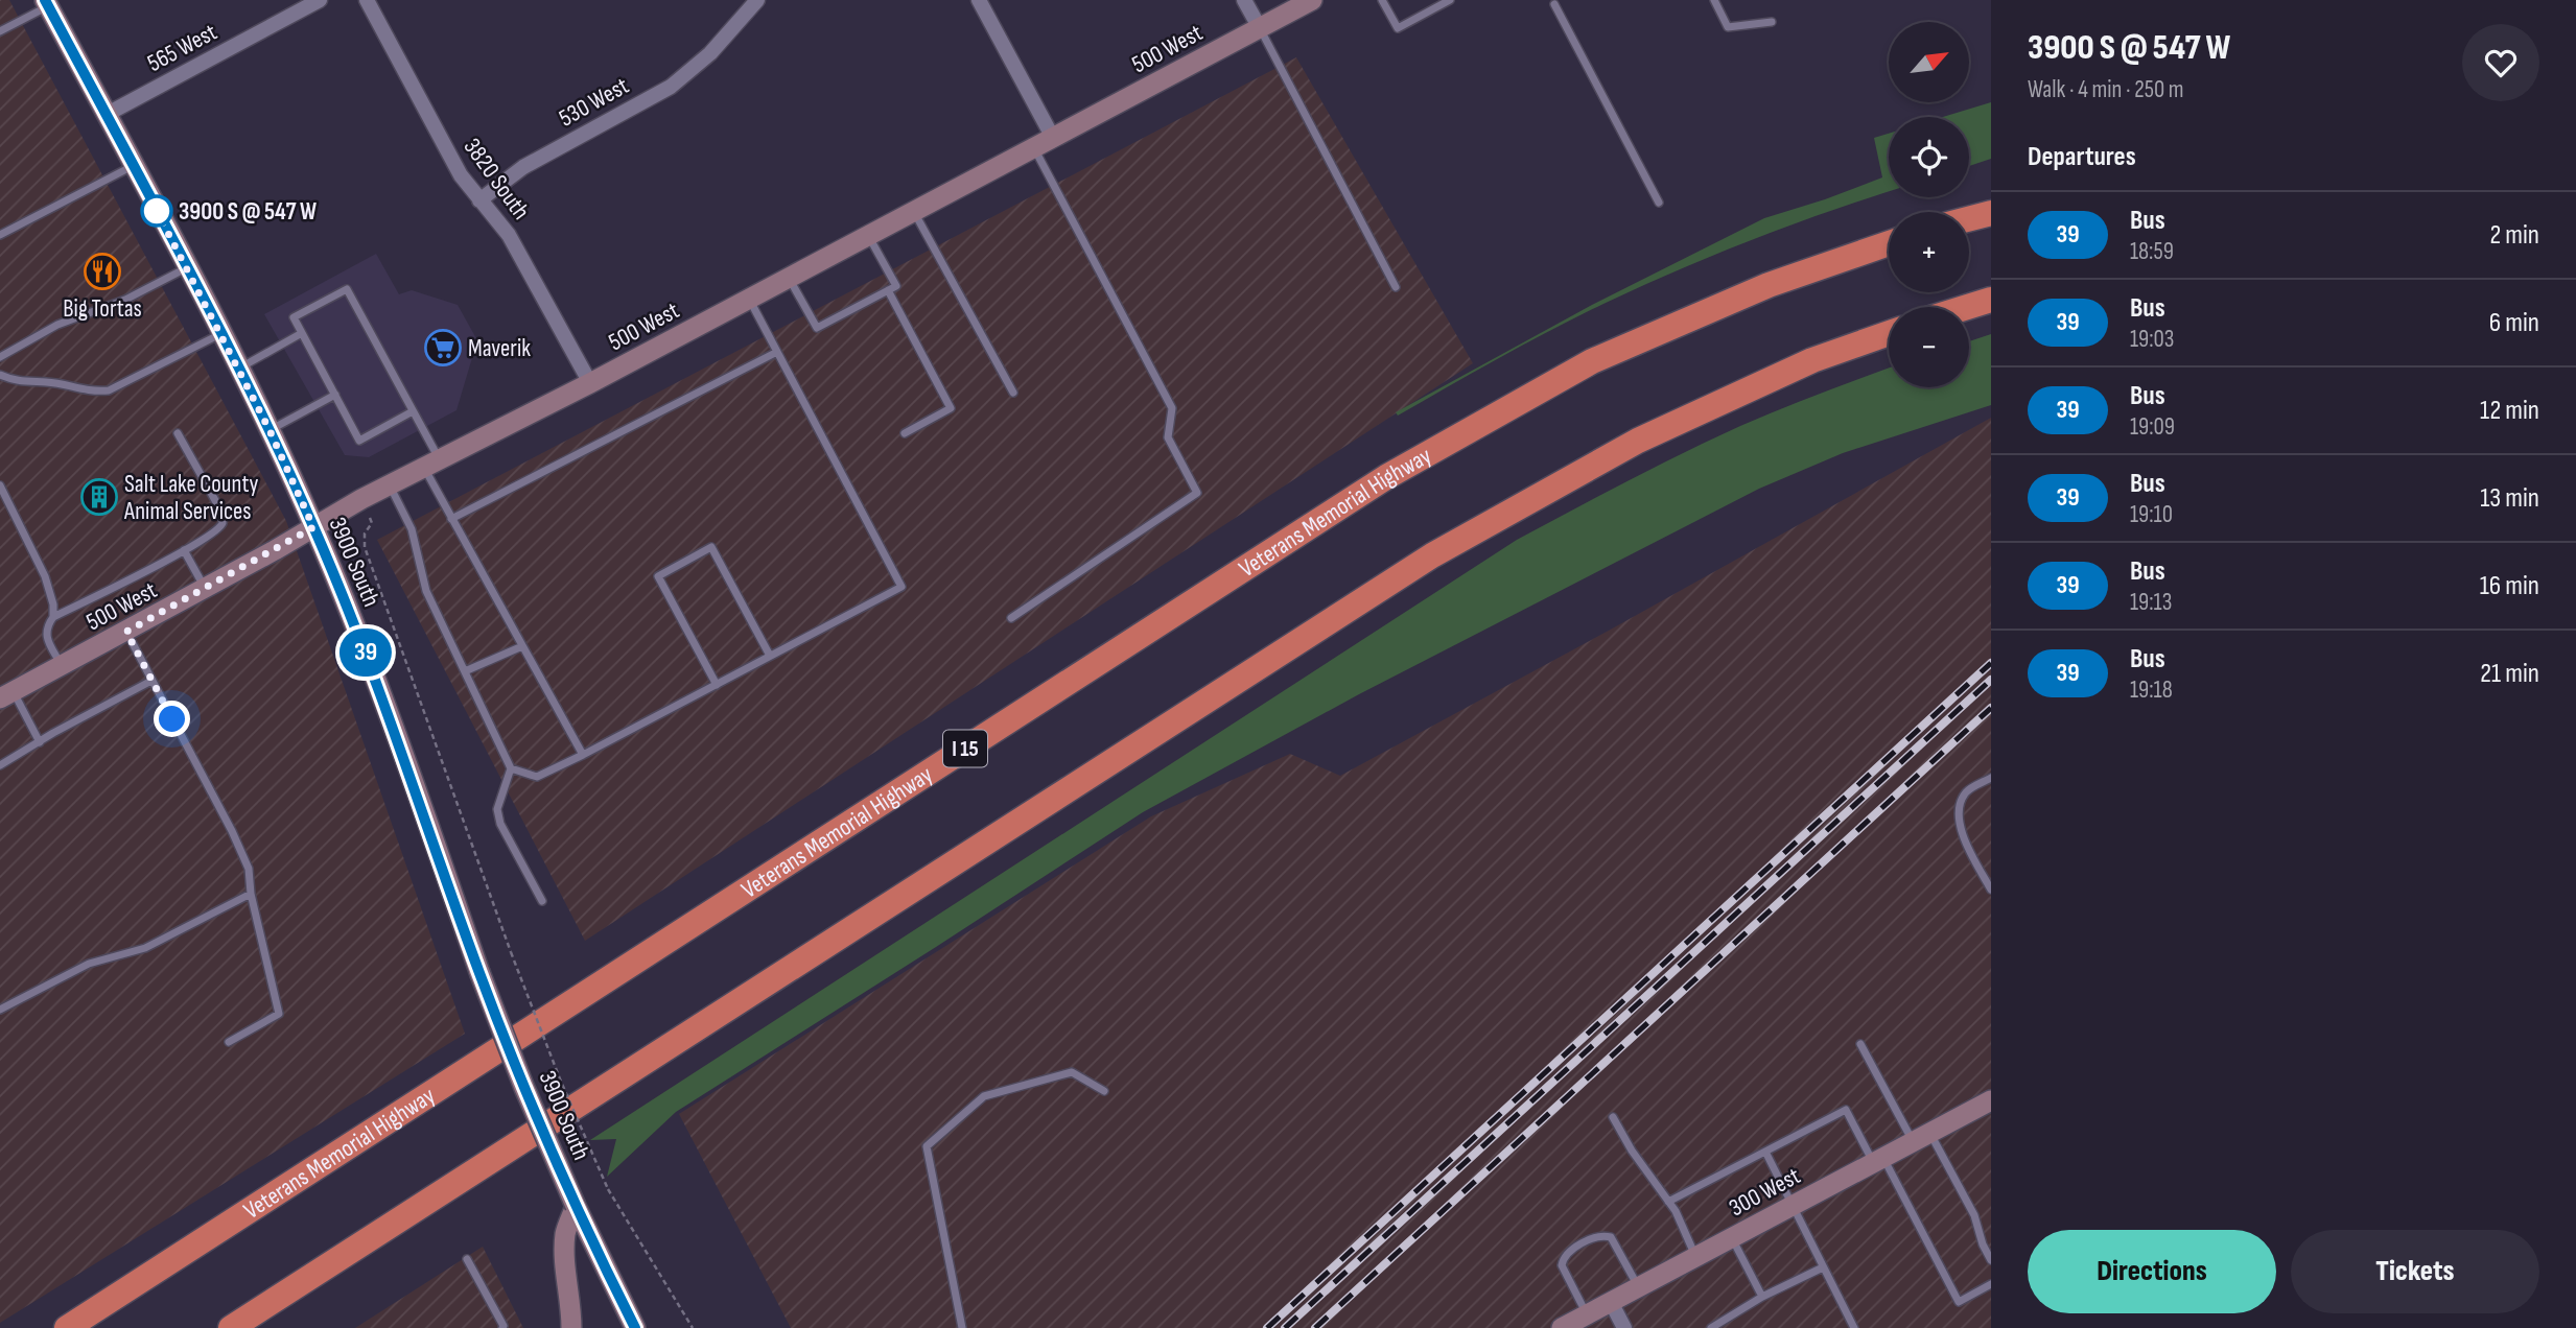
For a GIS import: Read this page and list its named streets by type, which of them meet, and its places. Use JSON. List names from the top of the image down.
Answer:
{
  "streets": {
    "highway": ["Veterans Memorial Highway", "I 15"],
    "main road": ["500 West", "3900 South", "300 West"],
    "street": ["565 West", "530 West", "3820 South"]
  },
  "crossings": [
    ["565 West", "3900 South"],
    ["500 West", "3820 South"],
    ["500 West", "3900 South"],
    ["530 West", "3820 South"]
  ],
  "places": {
    "other": ["3900 S @ 547 W"],
    "restaurant": ["Big Tortas"],
    "supermarket": ["Maverik"],
    "building": ["Salt Lake County Animal Services"]
  },
  "lines": ["bus line 39"],
  "north": "top right",
  "page": {
    "on_map": "39",
    "heading": [
      ["3900 S @ 547 W", "Walk · 4 min · 250 m"],
      "Departures"
    ],
    "map_buttons": ["+", "−"],
    "list": [
      {
        "mark": "39",
        "name": "Bus",
        "note": "18:59",
        "value": "2 min"
      },
      {
        "mark": "39",
        "name": "Bus",
        "note": "19:03",
        "value": "6 min"
      },
      {
        "mark": "39",
        "name": "Bus",
        "note": "19:09",
        "value": "12 min"
      },
      {
        "mark": "39",
        "name": "Bus",
        "note": "19:10",
        "value": "13 min"
      },
      {
        "mark": "39",
        "name": "Bus",
        "note": "19:13",
        "value": "16 min"
      },
      {
        "mark": "39",
        "name": "Bus",
        "note": "19:18",
        "value": "21 min"
      }
    ],
    "buttons": ["Directions", "Tickets"]
  }
}
